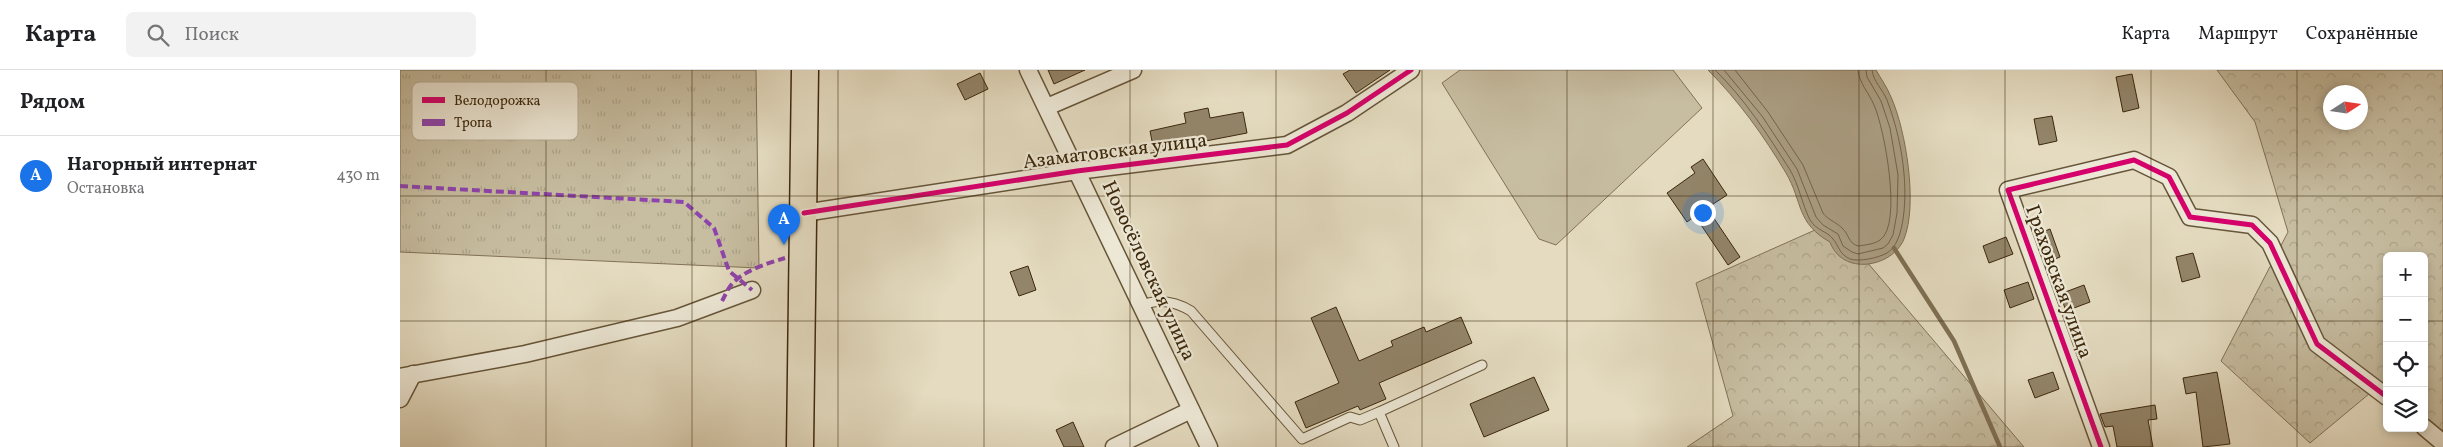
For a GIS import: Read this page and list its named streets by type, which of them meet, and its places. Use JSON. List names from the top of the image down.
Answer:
{
  "streets": {
    "street": ["Азаматовская улица", "Новосёловская улица", "Граховская улица"]
  },
  "crossings": [
    ["Азаматовская улица", "Новосёловская улица"]
  ],
  "legend": ["Велодорожка", "Тропа"],
  "north": "right",
  "page": {
    "header": "Карта",
    "search": "Поиск",
    "nav": ["Карта", "Маршрут", "Сохранённые"],
    "heading": "Рядом",
    "list": [
      {
        "mark": "A",
        "name": "Нагорный интернат",
        "note": "Остановка",
        "value": "430 m"
      }
    ],
    "pins": "A",
    "map_buttons": ["+", "−"]
  }
}
